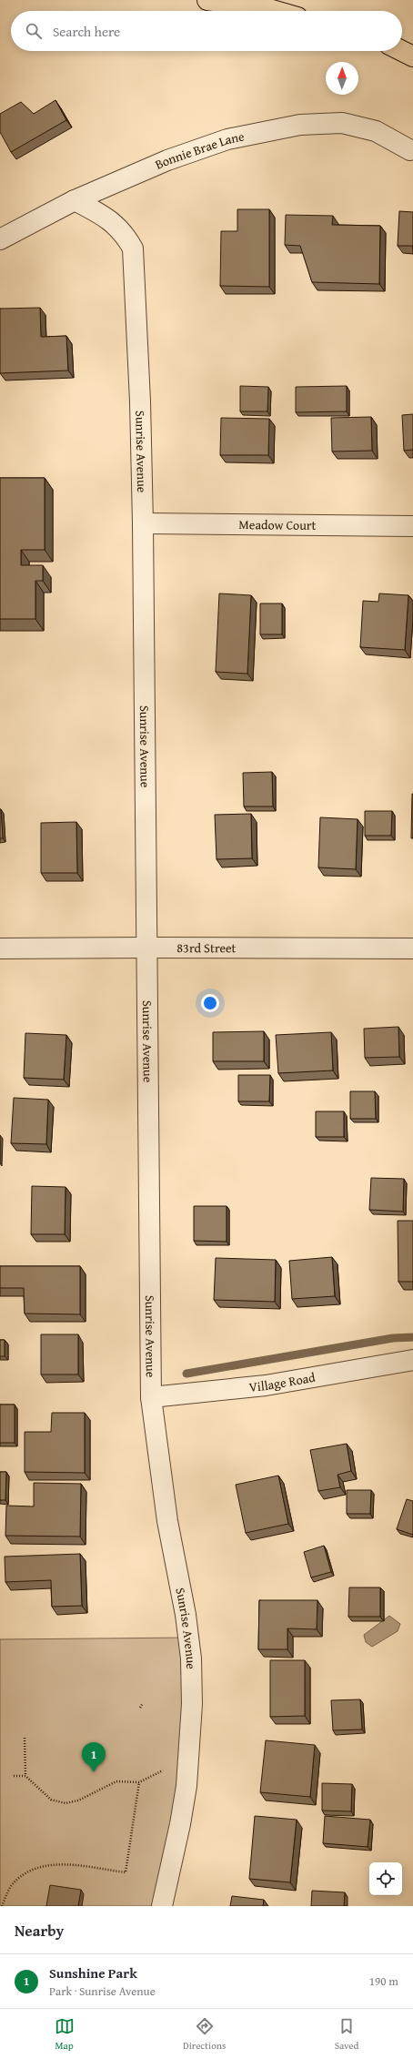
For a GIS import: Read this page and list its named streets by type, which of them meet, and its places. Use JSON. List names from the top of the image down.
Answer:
{
  "streets": {
    "street": [
      "Bonnie Brae Lane",
      "Sunrise Avenue",
      "Meadow Court",
      "83rd Street",
      "Village Road"
    ]
  },
  "crossings": [
    ["Bonnie Brae Lane", "Sunrise Avenue"],
    ["Sunrise Avenue", "Meadow Court"],
    ["Sunrise Avenue", "83rd Street"],
    ["Sunrise Avenue", "Village Road"]
  ],
  "north": "top",
  "page": {
    "search": "Search here",
    "pins": "1",
    "heading": "Nearby",
    "list": [
      {
        "mark": "1",
        "name": "Sunshine Park",
        "note": "Park · Sunrise Avenue",
        "value": "190 m"
      }
    ],
    "nav": ["Map", "Directions", "Saved"]
  }
}
